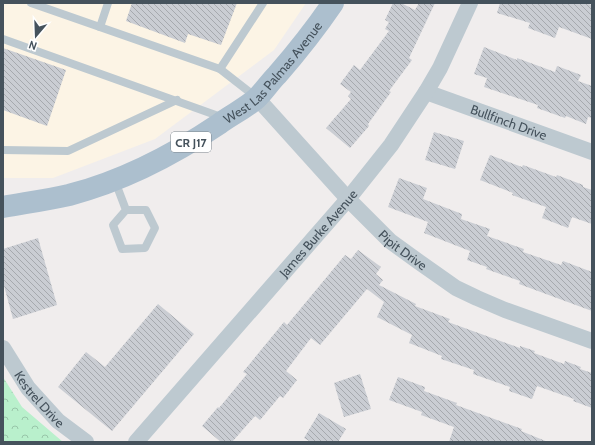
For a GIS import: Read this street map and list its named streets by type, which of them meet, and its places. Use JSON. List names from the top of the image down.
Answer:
{
  "streets": {
    "main road": ["West Las Palmas Avenue", "CR J17"],
    "street": [
      "Bullfinch Drive",
      "James Burke Avenue",
      "Pipit Drive",
      "Kestrel Drive"
    ]
  },
  "crossings": [
    ["West Las Palmas Avenue", "Pipit Drive"],
    ["Bullfinch Drive", "James Burke Avenue"],
    ["James Burke Avenue", "Pipit Drive"]
  ],
  "north": "bottom"
}
